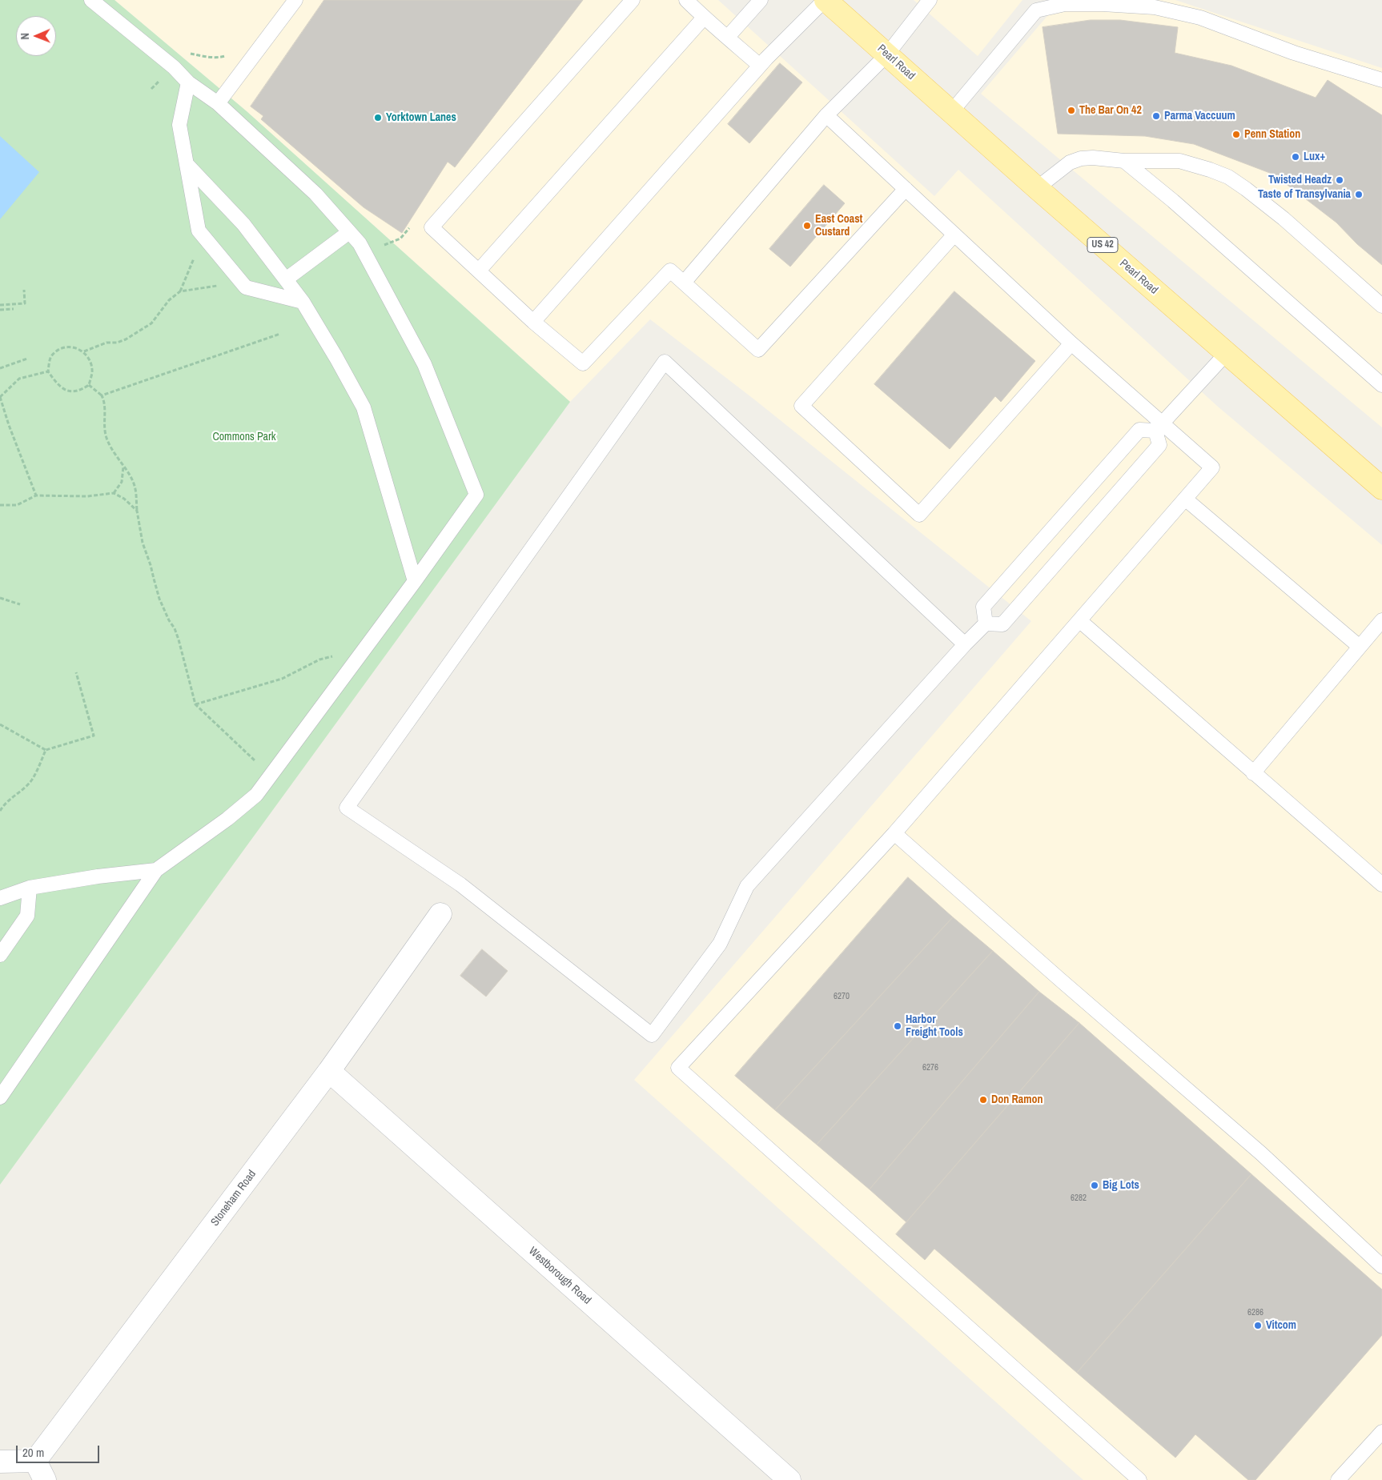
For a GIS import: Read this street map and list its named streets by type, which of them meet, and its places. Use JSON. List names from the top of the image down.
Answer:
{
  "streets": {
    "main road": ["Pearl Road", "US 42"],
    "street": ["Stoneham Road", "Westborough Road"]
  },
  "crossings": [
    ["Stoneham Road", "Westborough Road"]
  ],
  "parks": ["Commons Park"],
  "places": [
    "The Bar On 42",
    "Parma Vaccuum",
    "Yorktown Lanes",
    "Penn Station",
    "Lux+",
    "Twisted Headz",
    "Taste of Transylvania",
    "East Coast Custard",
    "Harbor Freight Tools",
    "Don Ramon",
    "Big Lots",
    "Vitcom"
  ],
  "house_numbers": [
    "6270",
    "6276",
    "6282",
    "6286"
  ],
  "scale_bar": "20 m",
  "north": "left"
}
